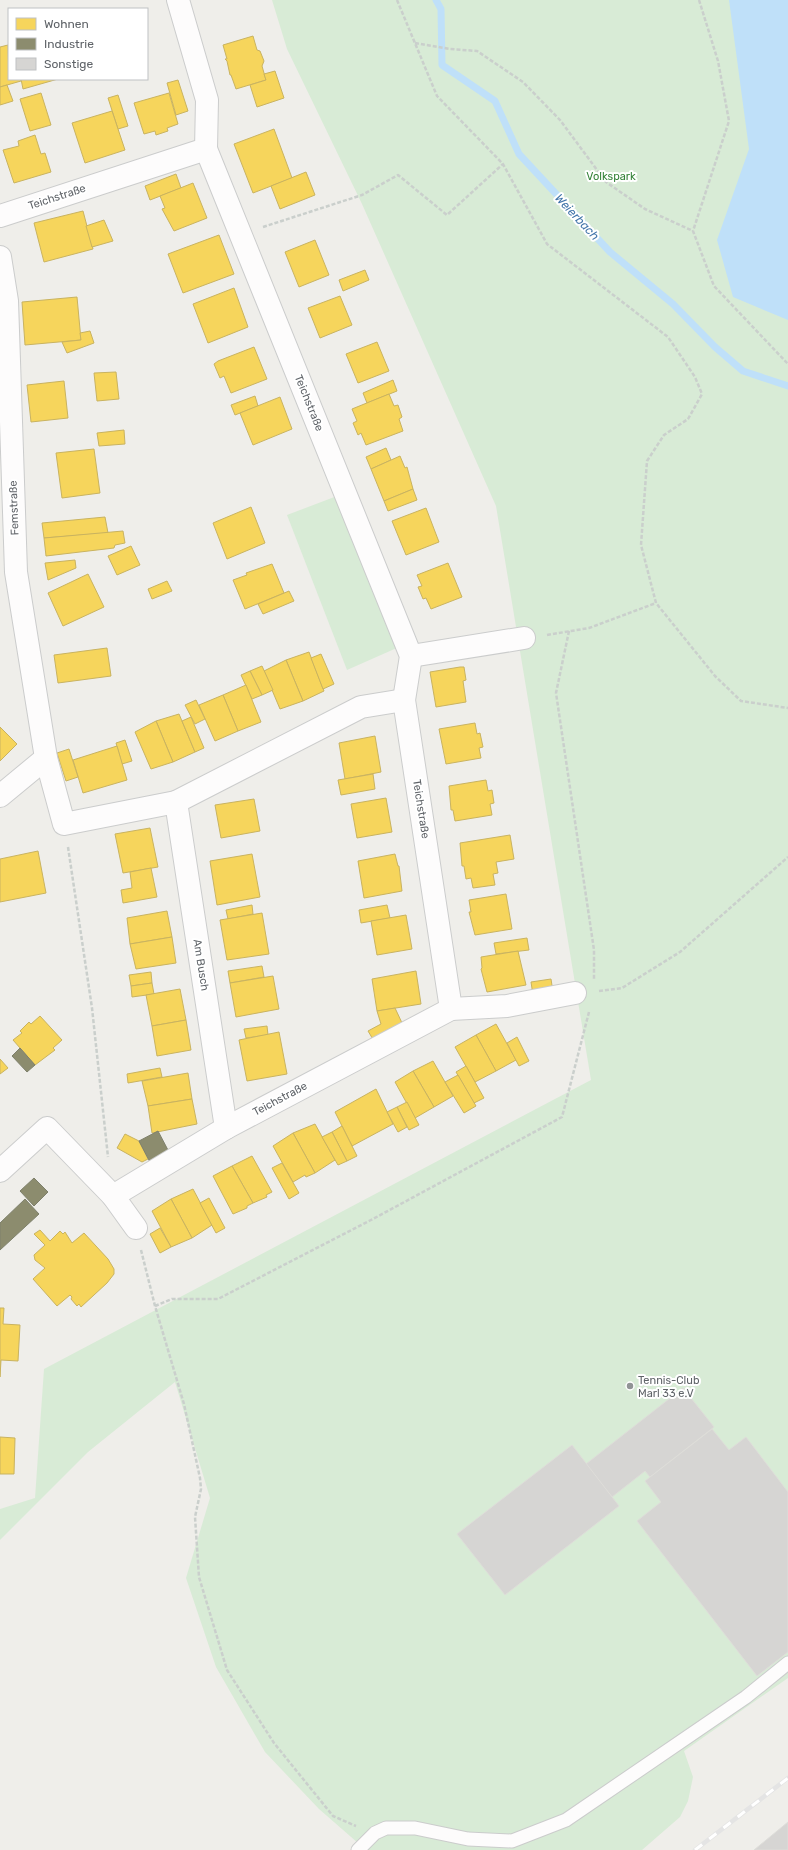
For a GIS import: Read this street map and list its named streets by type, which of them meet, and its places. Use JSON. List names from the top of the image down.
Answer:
{
  "streets": {
    "street": ["Teichstraße", "Femstraße", "Am Busch"]
  },
  "crossings": [
    ["Teichstraße", "Am Busch"]
  ],
  "water": ["Weierbach"],
  "parks": ["Volkspark"],
  "places": ["Tennis-Club Marl 33 e.V"],
  "legend": ["Wohnen", "Industrie", "Sonstige"]
}
